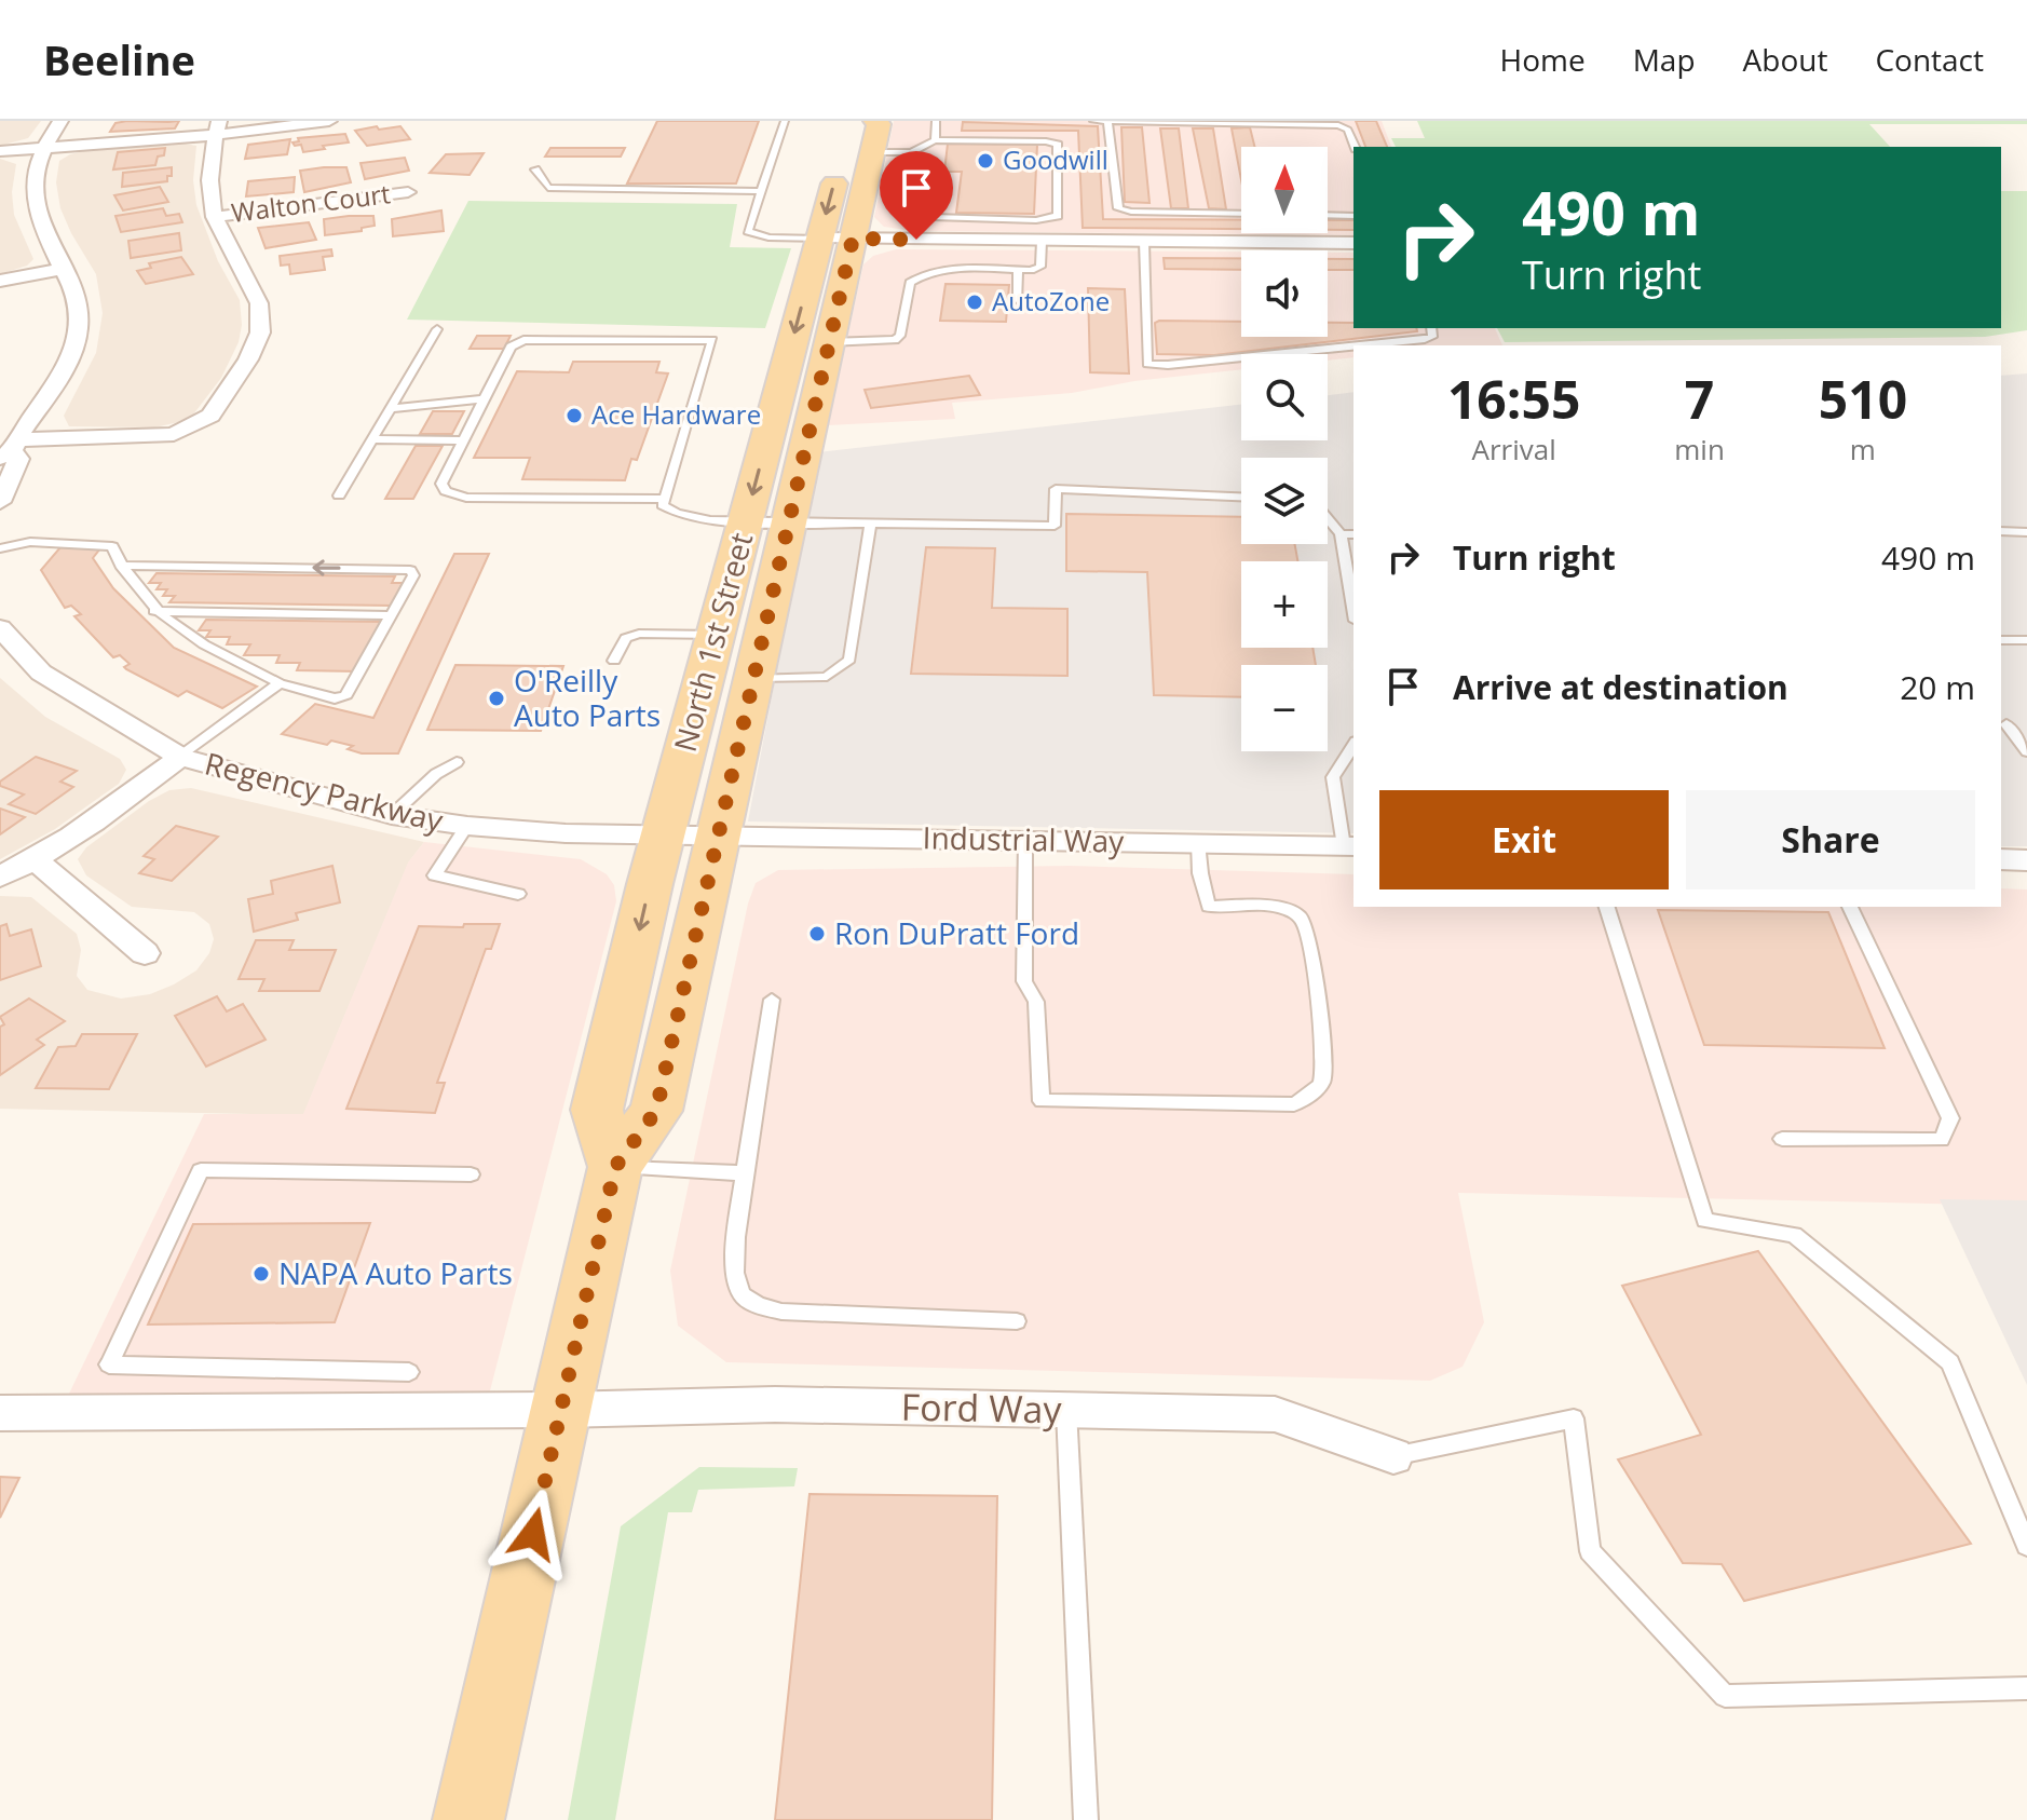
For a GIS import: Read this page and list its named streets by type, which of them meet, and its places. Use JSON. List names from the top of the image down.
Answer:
{
  "streets": {
    "main road": ["North 1st Street"],
    "street": [
      "Walton Court",
      "Regency Parkway",
      "Industrial Way",
      "Ford Way"
    ]
  },
  "crossings": [
    ["North 1st Street", "Regency Parkway"],
    ["North 1st Street", "Industrial Way"],
    ["North 1st Street", "Ford Way"],
    ["Regency Parkway", "Industrial Way"]
  ],
  "places": [
    "Goodwill",
    "AutoZone",
    "Ace Hardware",
    "O'Reilly Auto Parts",
    "Ron DuPratt Ford",
    "NAPA Auto Parts"
  ],
  "north": "top",
  "page": {
    "header": "Beeline",
    "nav": [
      "Home",
      "Map",
      "About",
      "Contact"
    ],
    "map_buttons": ["+", "−"],
    "turn": ["490 m", "Turn right"],
    "eta": [
      "16:55",
      "Arrival",
      "7",
      "min",
      "510",
      "m"
    ],
    "list": [
      {
        "name": "Turn right",
        "value": "490 m"
      },
      {
        "name": "Arrive at destination",
        "value": "20 m"
      }
    ],
    "buttons": ["Exit", "Share"]
  }
}
